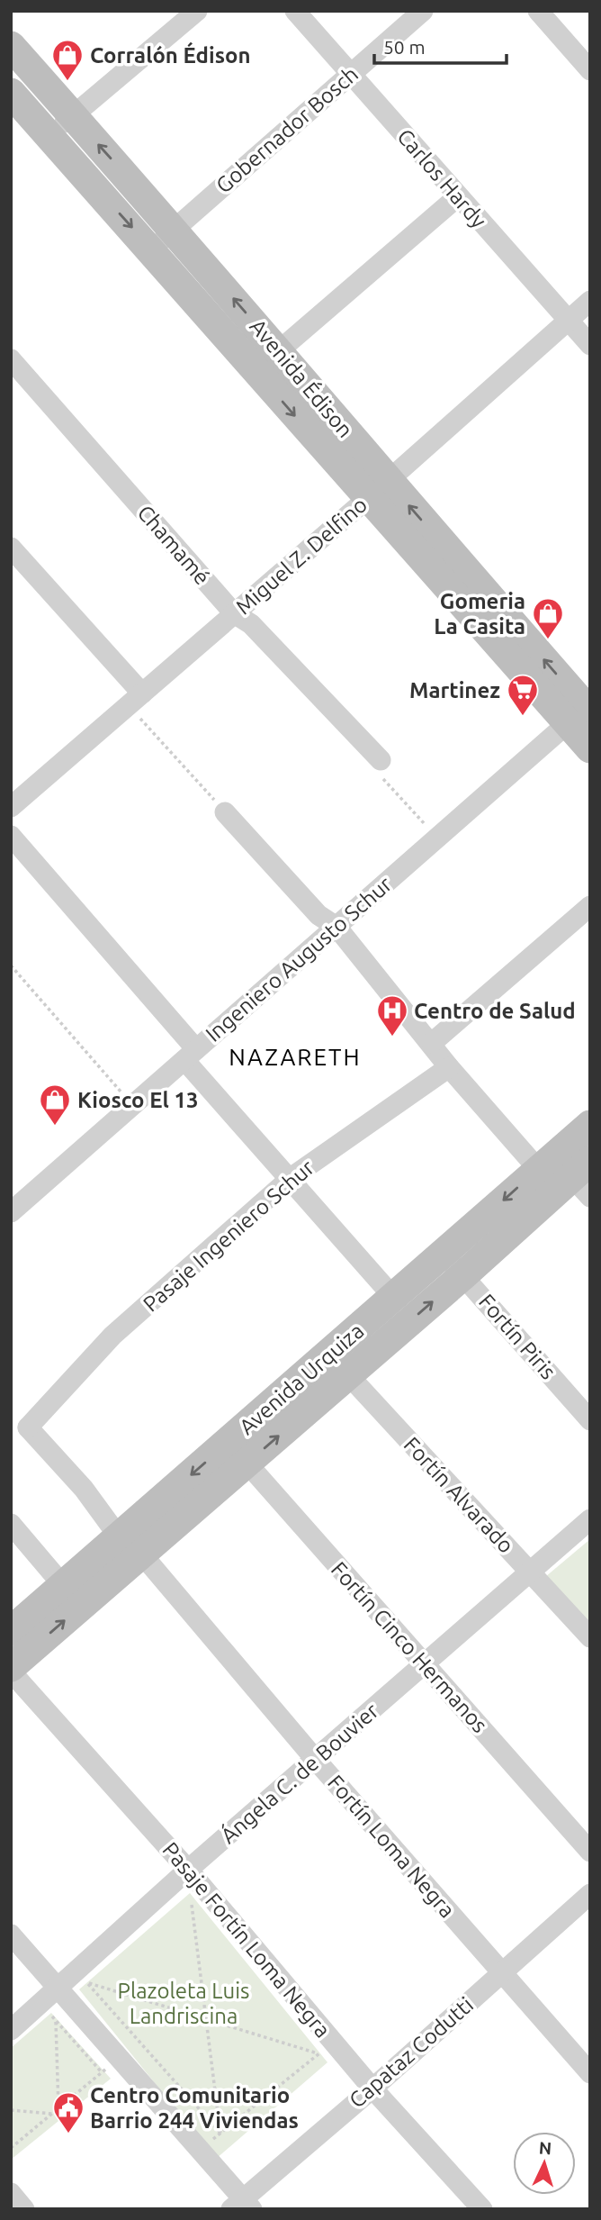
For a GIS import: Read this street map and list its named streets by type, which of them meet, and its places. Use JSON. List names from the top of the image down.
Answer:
{
  "streets": {
    "main road": ["Avenida Édison", "Avenida Urquiza"],
    "street": [
      "Gobernador Bosch",
      "Carlos Hardy",
      "Chamamé",
      "Miguel Z. Delfino",
      "Ingeniero Augusto Schur",
      "Pasaje Ingeniero Schur",
      "Fortín Piris",
      "Fortín Alvarado",
      "Fortín Cinco Hermanos",
      "Ángela C. de Bouvier",
      "Fortín Loma Negra",
      "Pasaje Fortín Loma Negra",
      "Capataz Codutti"
    ]
  },
  "crossings": [
    ["Gobernador Bosch", "Carlos Hardy"],
    ["Gobernador Bosch", "Avenida Édison"],
    ["Carlos Hardy", "Miguel Z. Delfino"],
    ["Avenida Édison", "Miguel Z. Delfino"],
    ["Avenida Édison", "Ingeniero Augusto Schur"],
    ["Chamamé", "Miguel Z. Delfino"],
    ["Pasaje Ingeniero Schur", "Fortín Loma Negra"],
    ["Fortín Piris", "Avenida Urquiza"],
    ["Avenida Urquiza", "Fortín Alvarado"],
    ["Avenida Urquiza", "Fortín Cinco Hermanos"],
    ["Avenida Urquiza", "Fortín Loma Negra"],
    ["Avenida Urquiza", "Pasaje Fortín Loma Negra"],
    ["Fortín Alvarado", "Ángela C. de Bouvier"],
    ["Fortín Cinco Hermanos", "Ángela C. de Bouvier"],
    ["Ángela C. de Bouvier", "Fortín Loma Negra"],
    ["Ángela C. de Bouvier", "Pasaje Fortín Loma Negra"],
    ["Fortín Loma Negra", "Capataz Codutti"],
    ["Pasaje Fortín Loma Negra", "Capataz Codutti"]
  ],
  "districts": ["NAZARETH"],
  "parks": ["Plazoleta Luis Landriscina"],
  "places": {
    "shop": ["Corralón Édison", "Gomeria La Casita", "Kiosco El 13"],
    "supermarket": ["Martinez"],
    "hospital": ["Centro de Salud"],
    "public building": ["Centro Comunitario Barrio 244 Viviendas"]
  },
  "scale_bar": "50 m",
  "north": "top"
}
